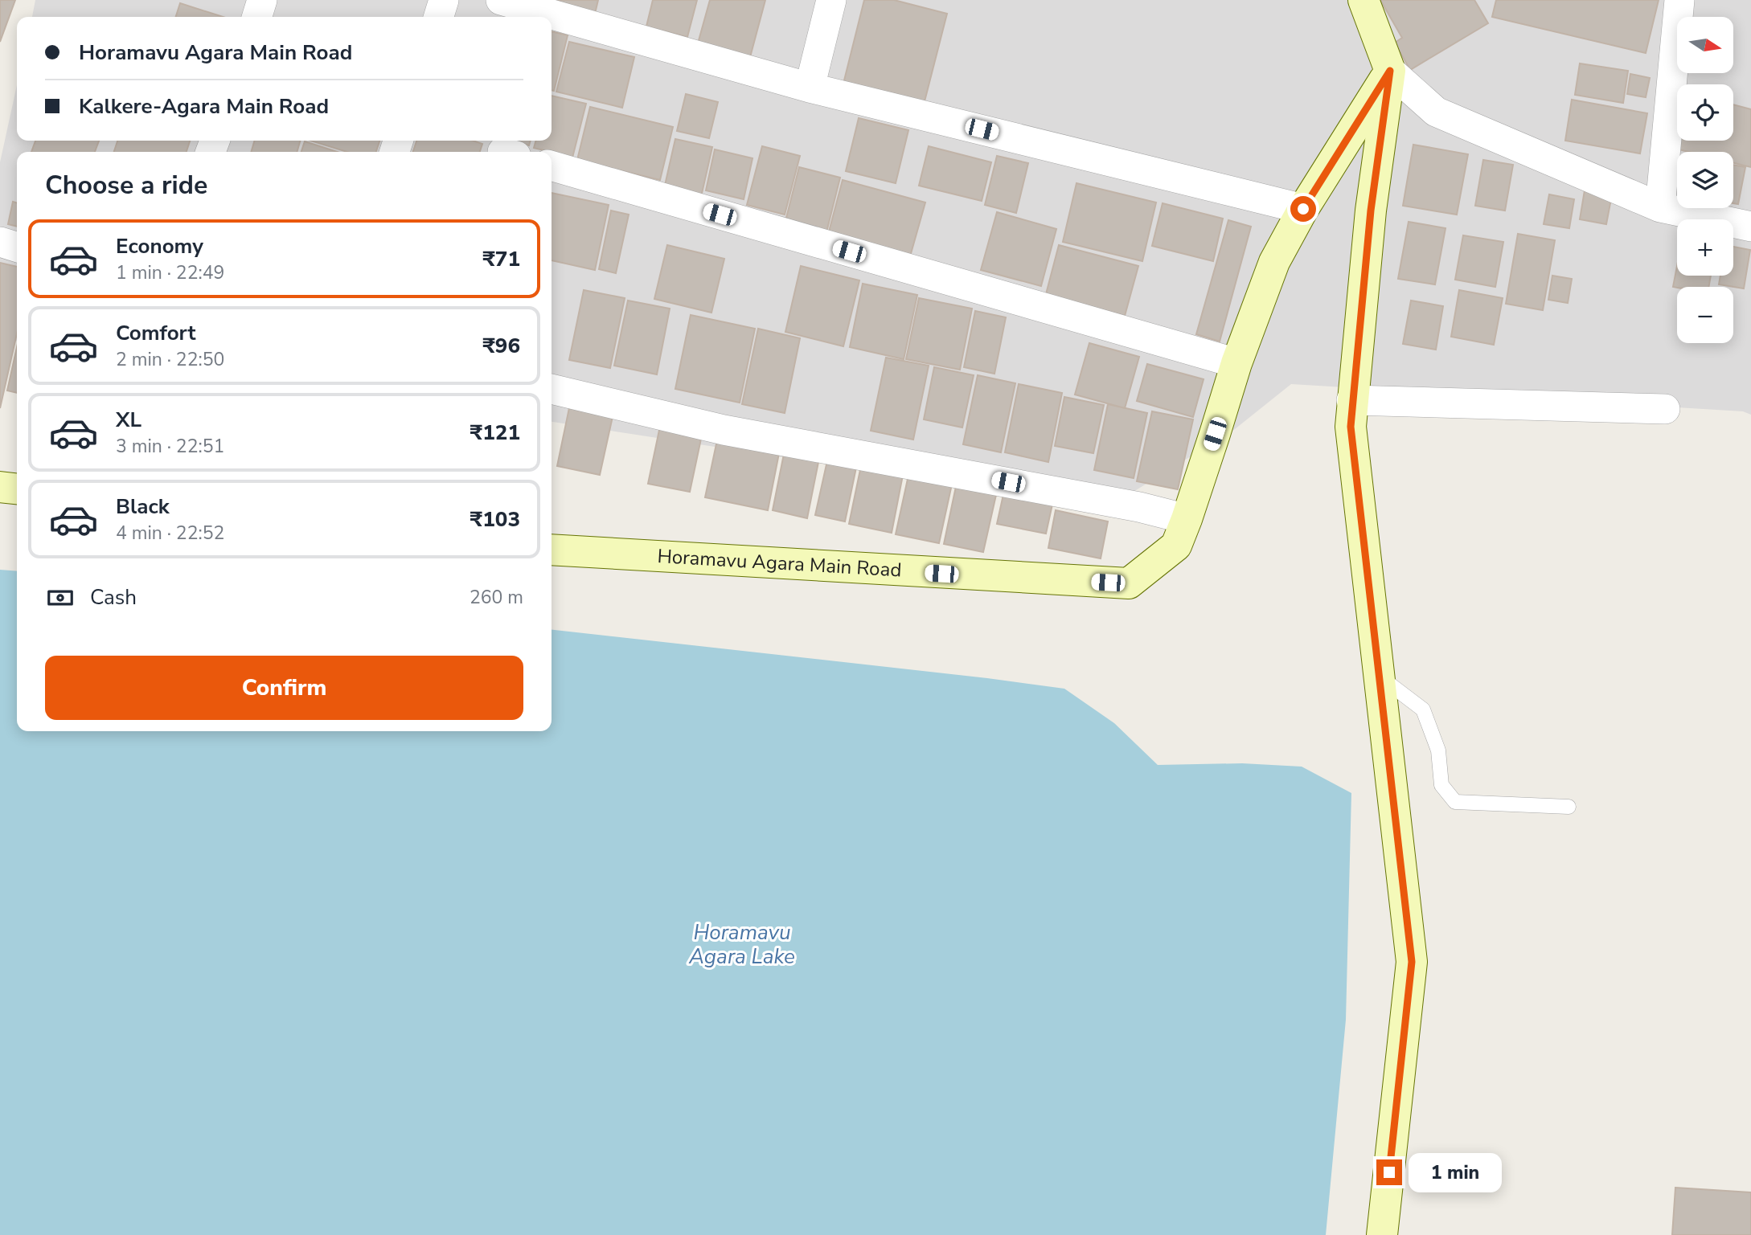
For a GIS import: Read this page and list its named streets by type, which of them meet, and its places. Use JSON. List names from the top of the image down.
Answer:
{
  "streets": {
    "street": ["Horamavu Agara Main Road"]
  },
  "water": ["Horamavu Agara Lake"],
  "north": "right",
  "page": {
    "map_buttons": ["+", "−"],
    "banner": ["Horamavu Agara Main Road", "Kalkere-Agara Main Road"],
    "heading": "Choose a ride",
    "list": [
      {
        "name": "Economy",
        "note": "1 min · 22:49",
        "value": "₹71"
      },
      {
        "name": "Comfort",
        "note": "2 min · 22:50",
        "value": "₹96"
      },
      {
        "name": "XL",
        "note": "3 min · 22:51",
        "value": "₹121"
      },
      {
        "name": "Black",
        "note": "4 min · 22:52",
        "value": "₹103"
      }
    ],
    "pay": ["Cash", "260 m"],
    "buttons": "Confirm",
    "bubble": "1 min"
  }
}
